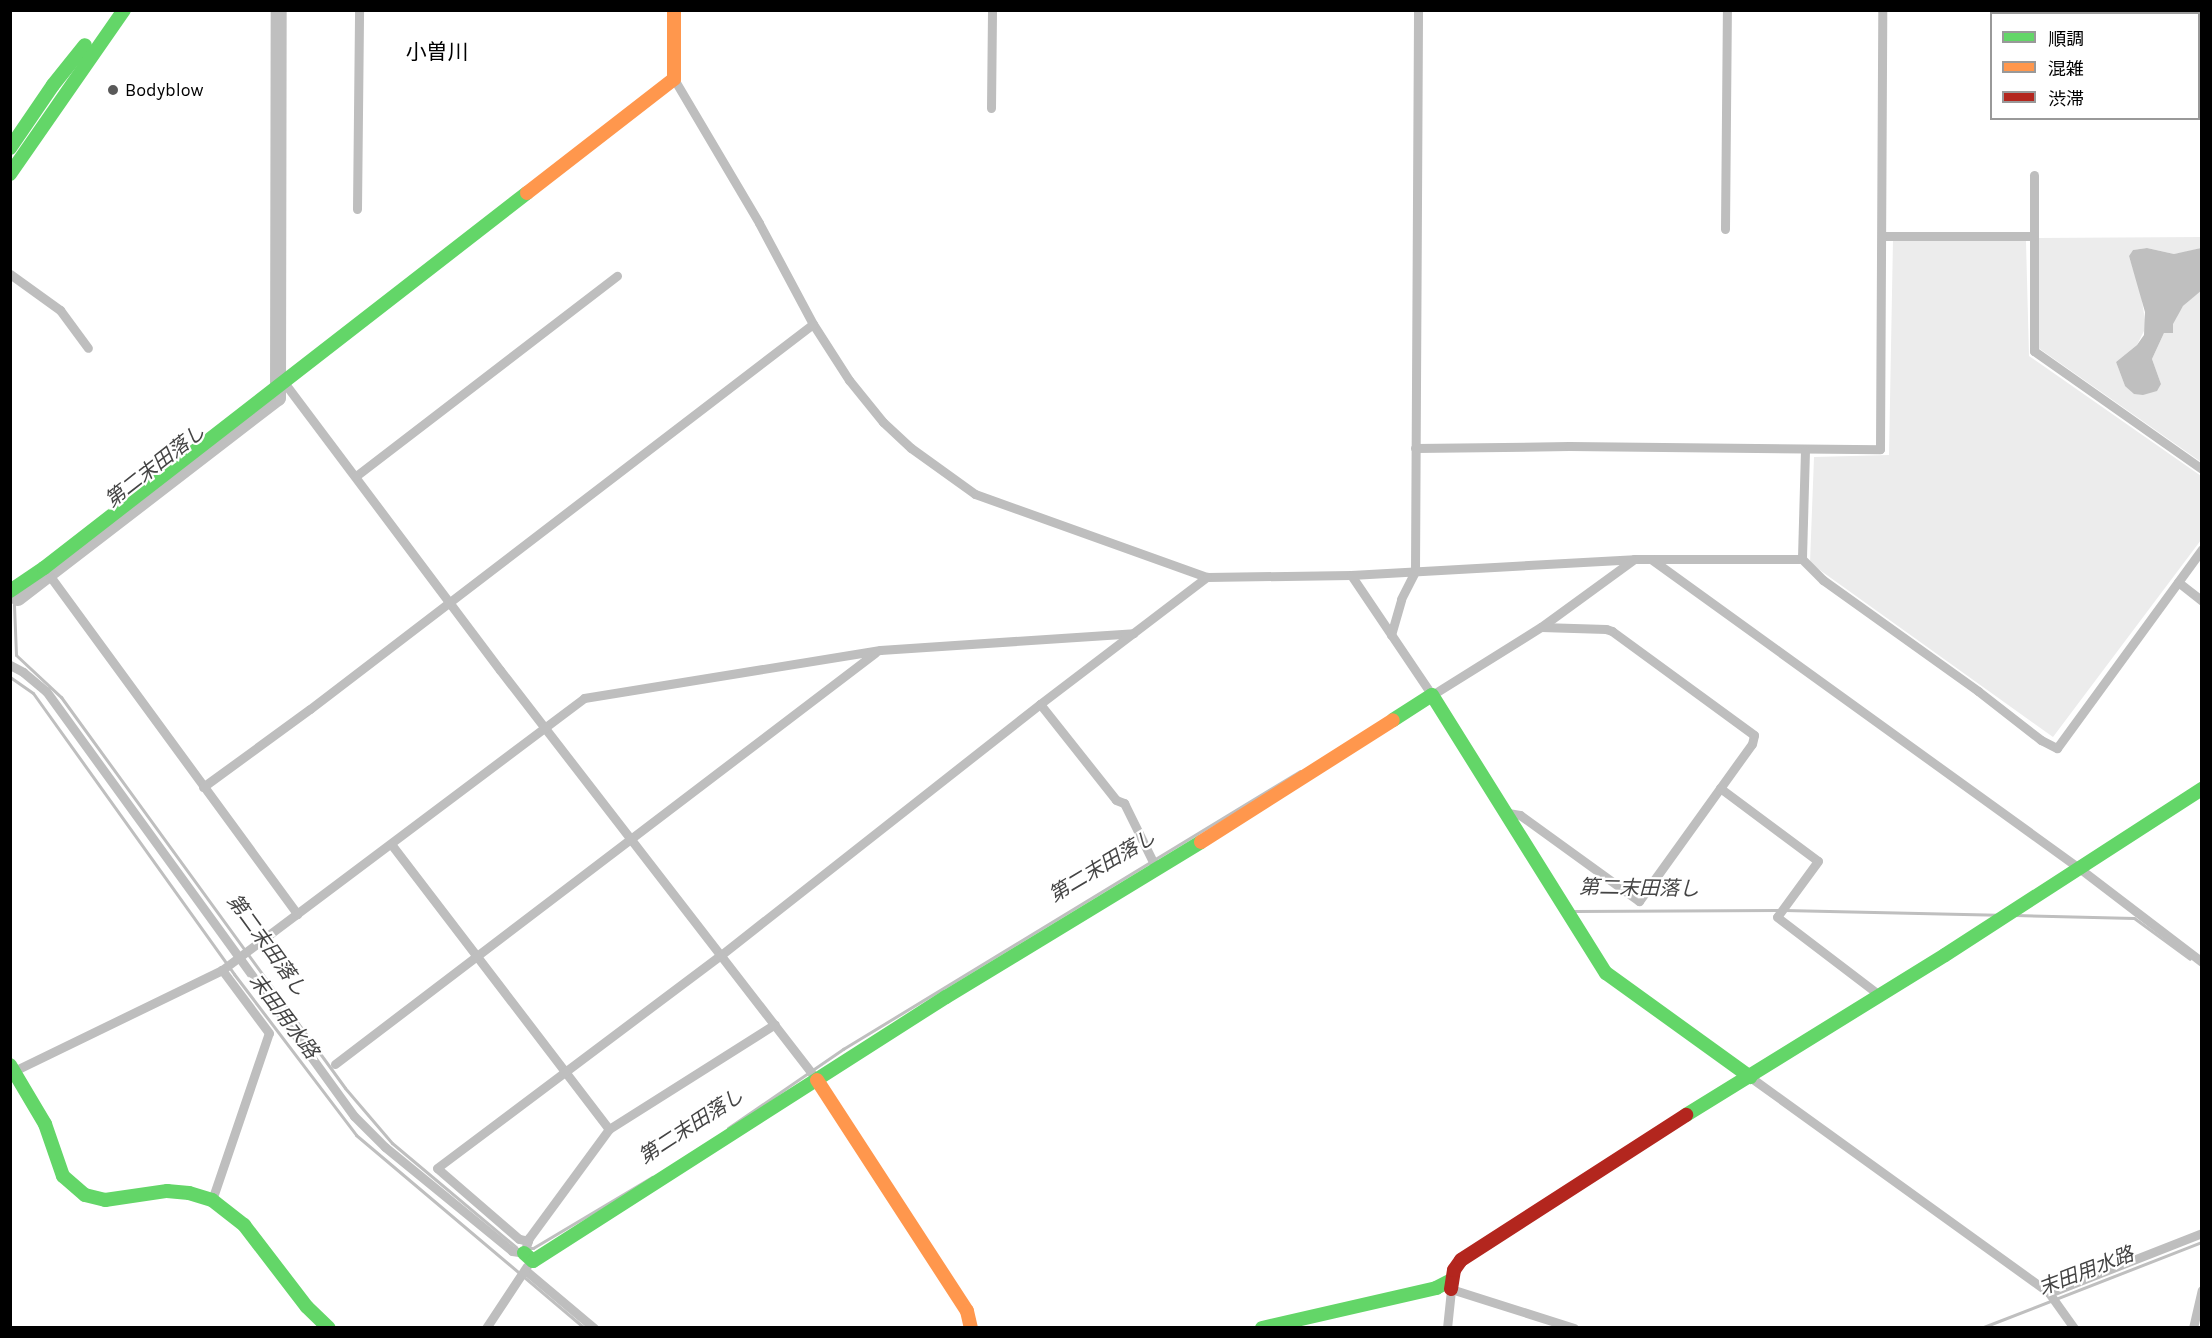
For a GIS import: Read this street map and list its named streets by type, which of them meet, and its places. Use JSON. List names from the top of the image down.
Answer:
{
  "districts": ["小曽川"],
  "water": ["第二末田落し", "末田用水路"],
  "places": ["Bodyblow"],
  "legend": ["順調", "混雑", "渋滞"]
}
